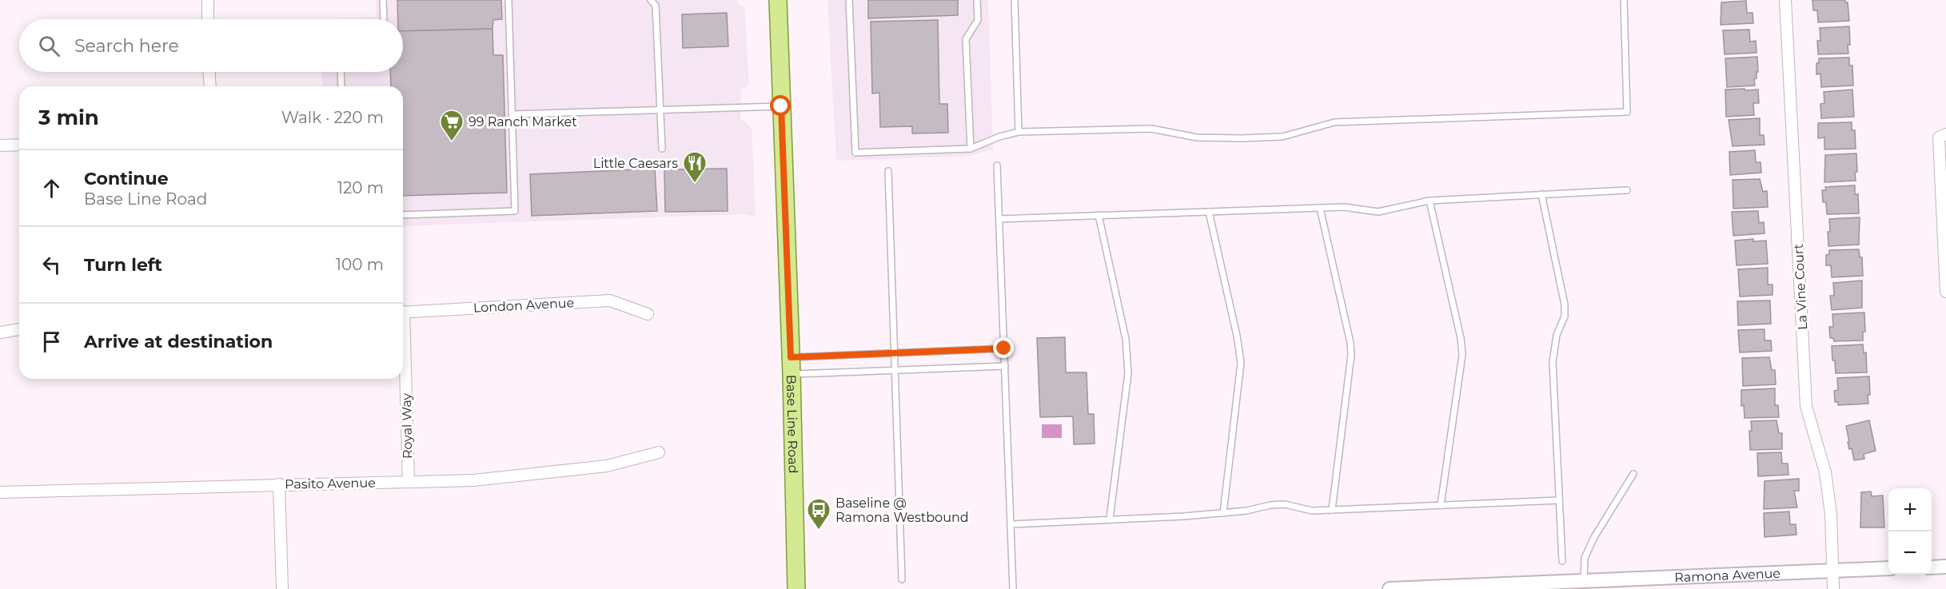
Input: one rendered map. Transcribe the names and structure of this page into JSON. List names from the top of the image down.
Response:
{
  "streets": {
    "main road": ["Base Line Road"],
    "street": [
      "La Vine Court",
      "London Avenue",
      "Royal Way",
      "Pasito Avenue",
      "Ramona Avenue"
    ]
  },
  "crossings": [
    ["La Vine Court", "Ramona Avenue"],
    ["Royal Way", "Pasito Avenue"]
  ],
  "places": {
    "supermarket": ["99 Ranch Market"],
    "restaurant": ["Little Caesars"],
    "bus stop": ["Baseline @ Ramona Westbound"]
  },
  "page": {
    "search": "Search here",
    "heading": ["3 min", "Walk · 220 m"],
    "list": [
      ["Continue", "Base Line Road", "120 m"],
      ["Turn left", "100 m"],
      "Arrive at destination"
    ],
    "map_buttons": ["+", "−"]
  }
}
